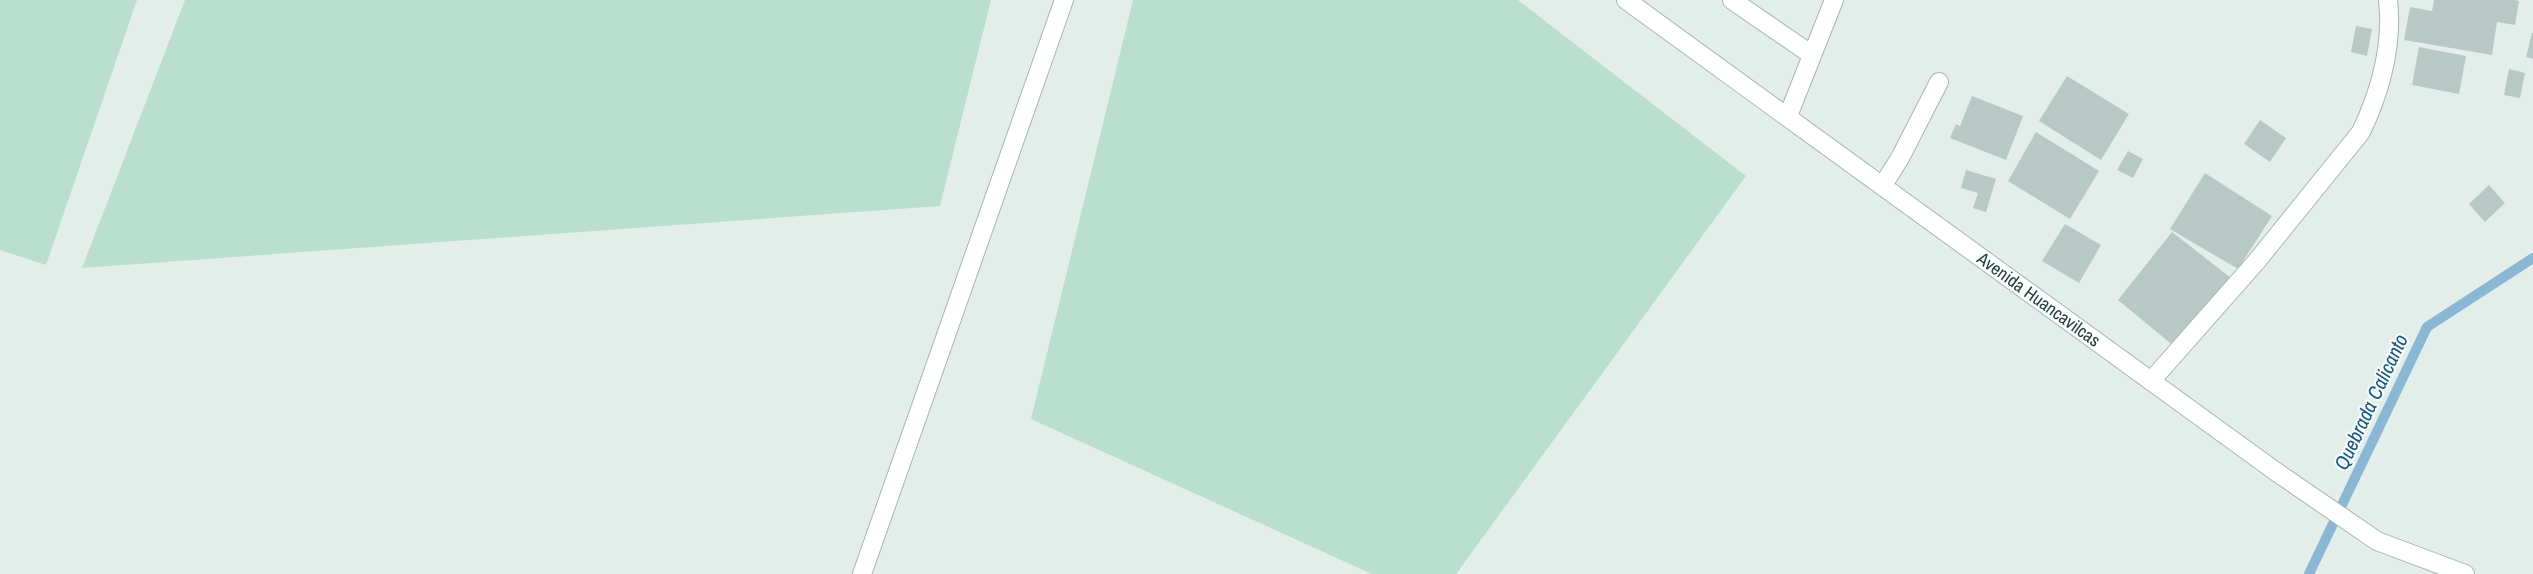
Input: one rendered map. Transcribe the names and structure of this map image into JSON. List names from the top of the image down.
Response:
{
  "streets": {
    "street": ["Avenida Huancavilcas"]
  },
  "water": ["Quebrada Calicanto"]
}
